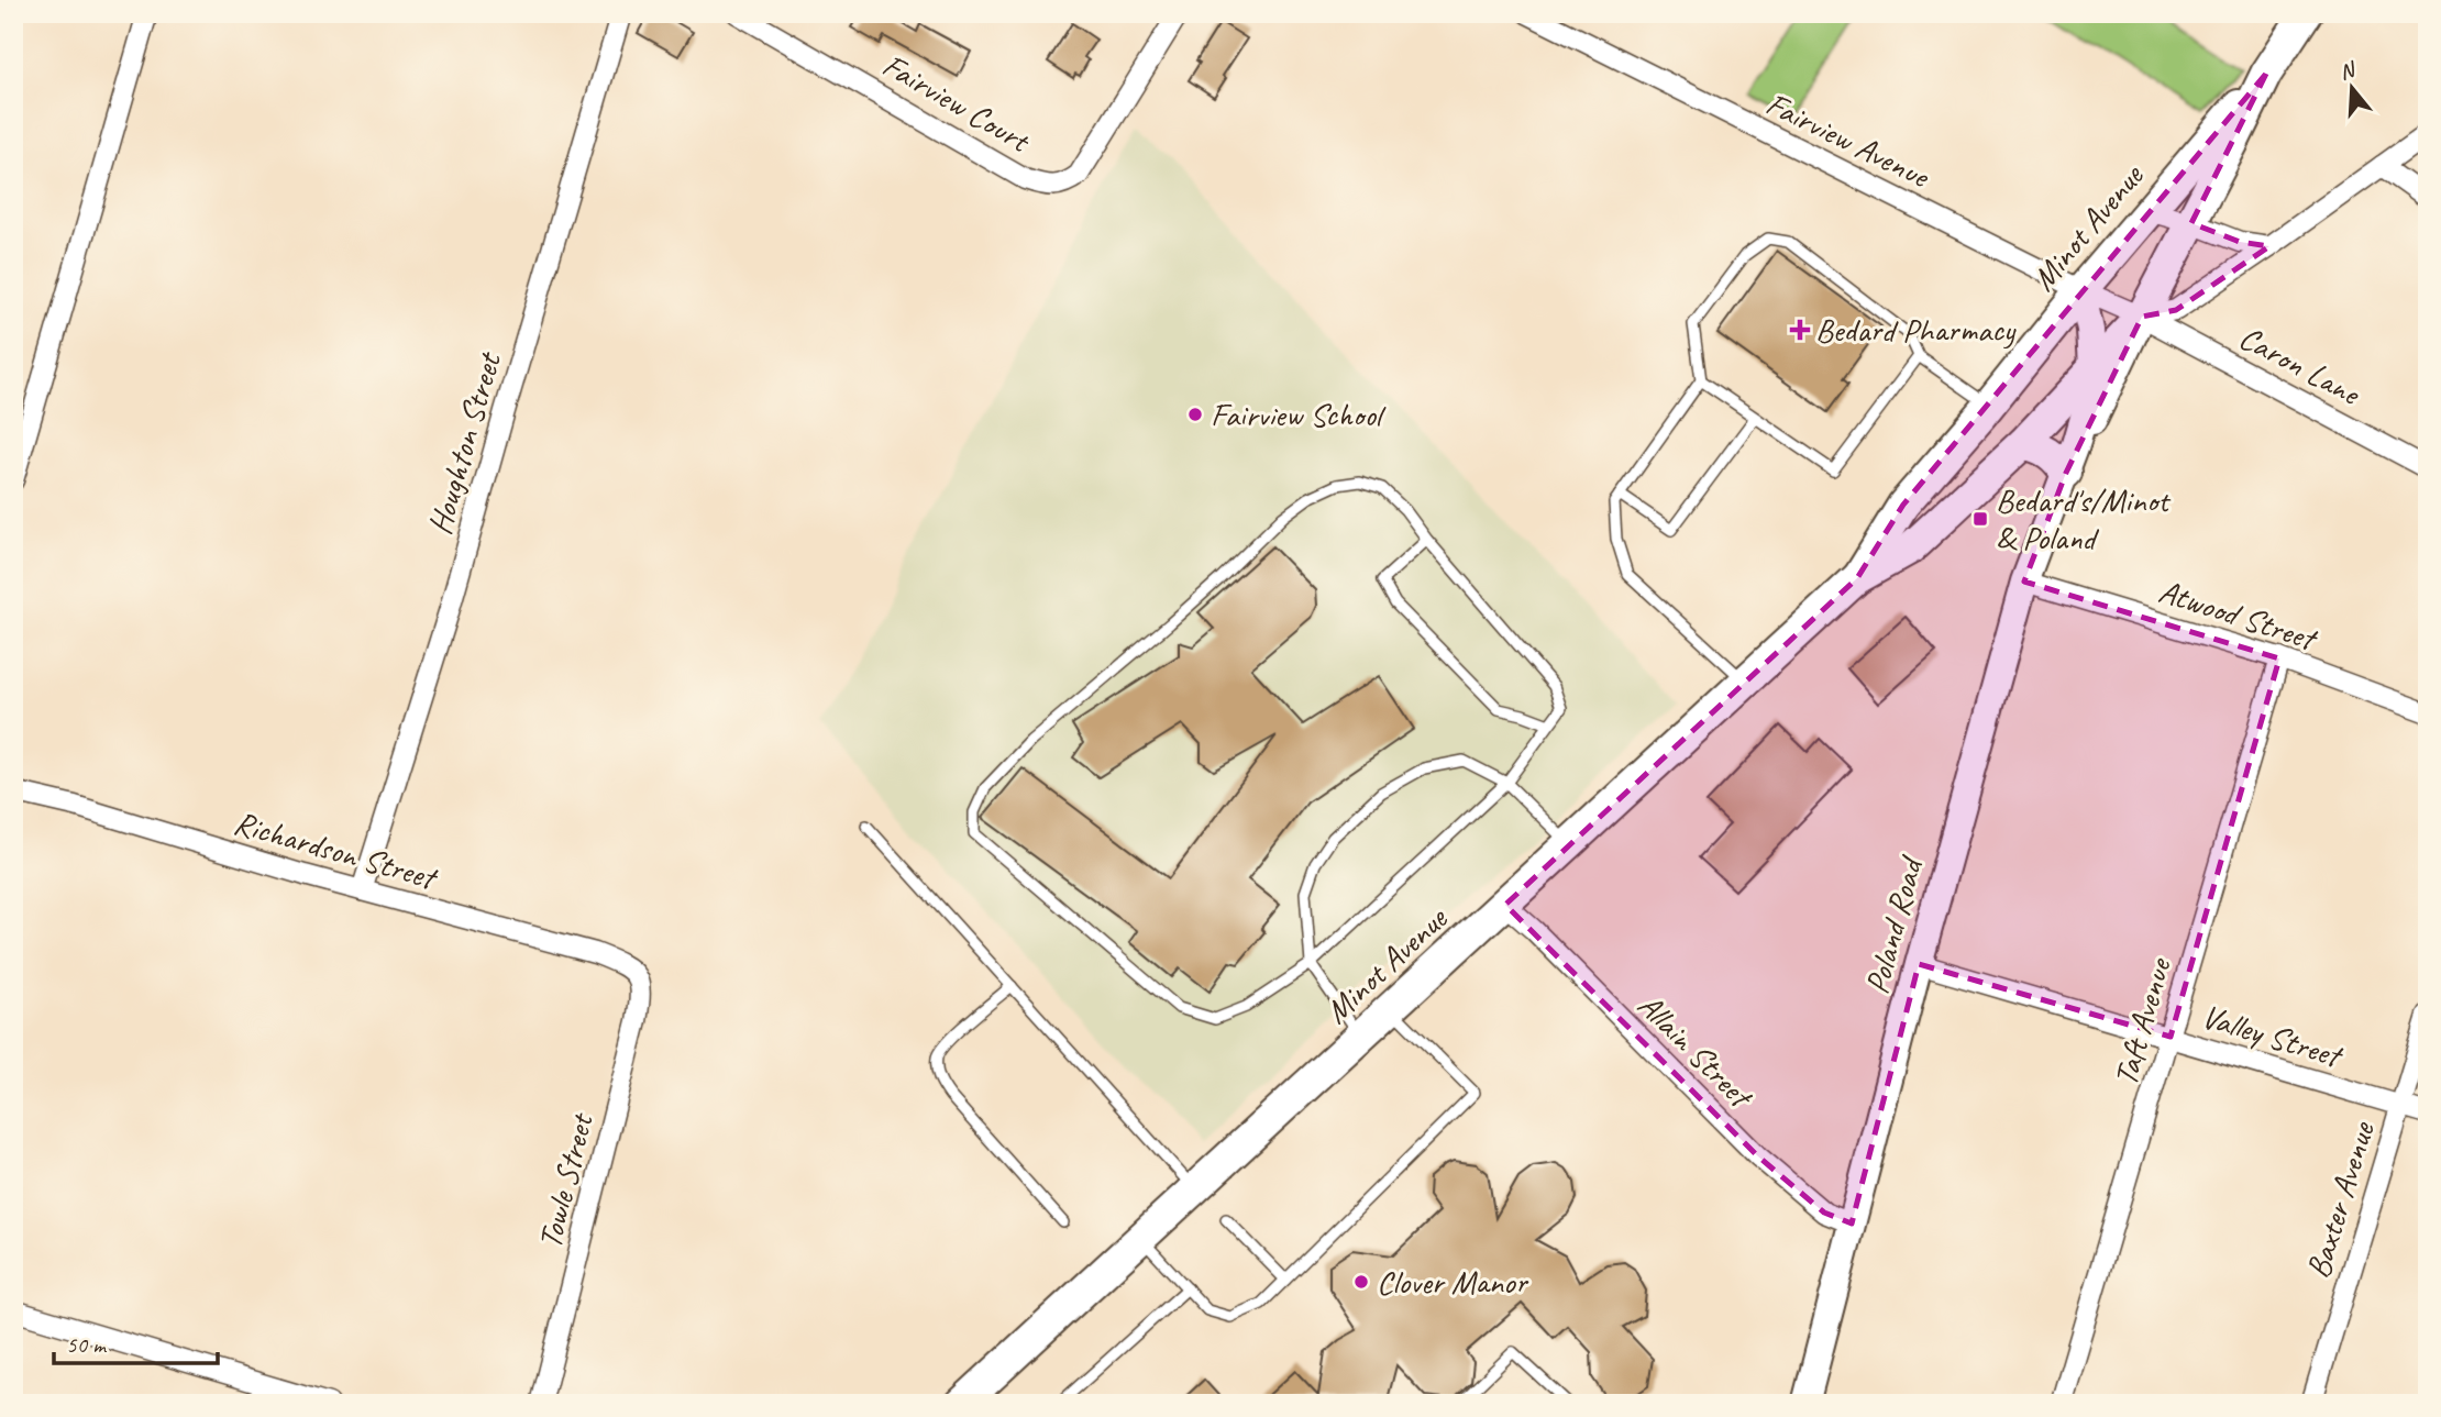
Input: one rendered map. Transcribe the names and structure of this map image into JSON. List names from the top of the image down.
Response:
{
  "streets": {
    "main road": ["Minot Avenue"],
    "street": [
      "Fairview Court",
      "Fairview Avenue",
      "Caron Lane",
      "Houghton Street",
      "Atwood Street",
      "Richardson Street",
      "Poland Road",
      "Taft Avenue",
      "Valley Street",
      "Allain Street",
      "Towle Street",
      "Baxter Avenue"
    ]
  },
  "crossings": [
    ["Fairview Avenue", "Minot Avenue"],
    ["Fairview Avenue", "Caron Lane"],
    ["Fairview Avenue", "Poland Road"],
    ["Minot Avenue", "Caron Lane"],
    ["Minot Avenue", "Poland Road"],
    ["Minot Avenue", "Allain Street"],
    ["Caron Lane", "Poland Road"],
    ["Houghton Street", "Richardson Street"],
    ["Atwood Street", "Poland Road"],
    ["Atwood Street", "Taft Avenue"],
    ["Richardson Street", "Towle Street"],
    ["Poland Road", "Valley Street"],
    ["Poland Road", "Allain Street"],
    ["Taft Avenue", "Valley Street"],
    ["Valley Street", "Baxter Avenue"]
  ],
  "places": {
    "health": ["Bedard Pharmacy"],
    "other": ["Fairview School", "Clover Manor"],
    "transit": ["Bedard's/Minot & Poland"]
  },
  "scale_bar": "50 m",
  "north": "top"
}
